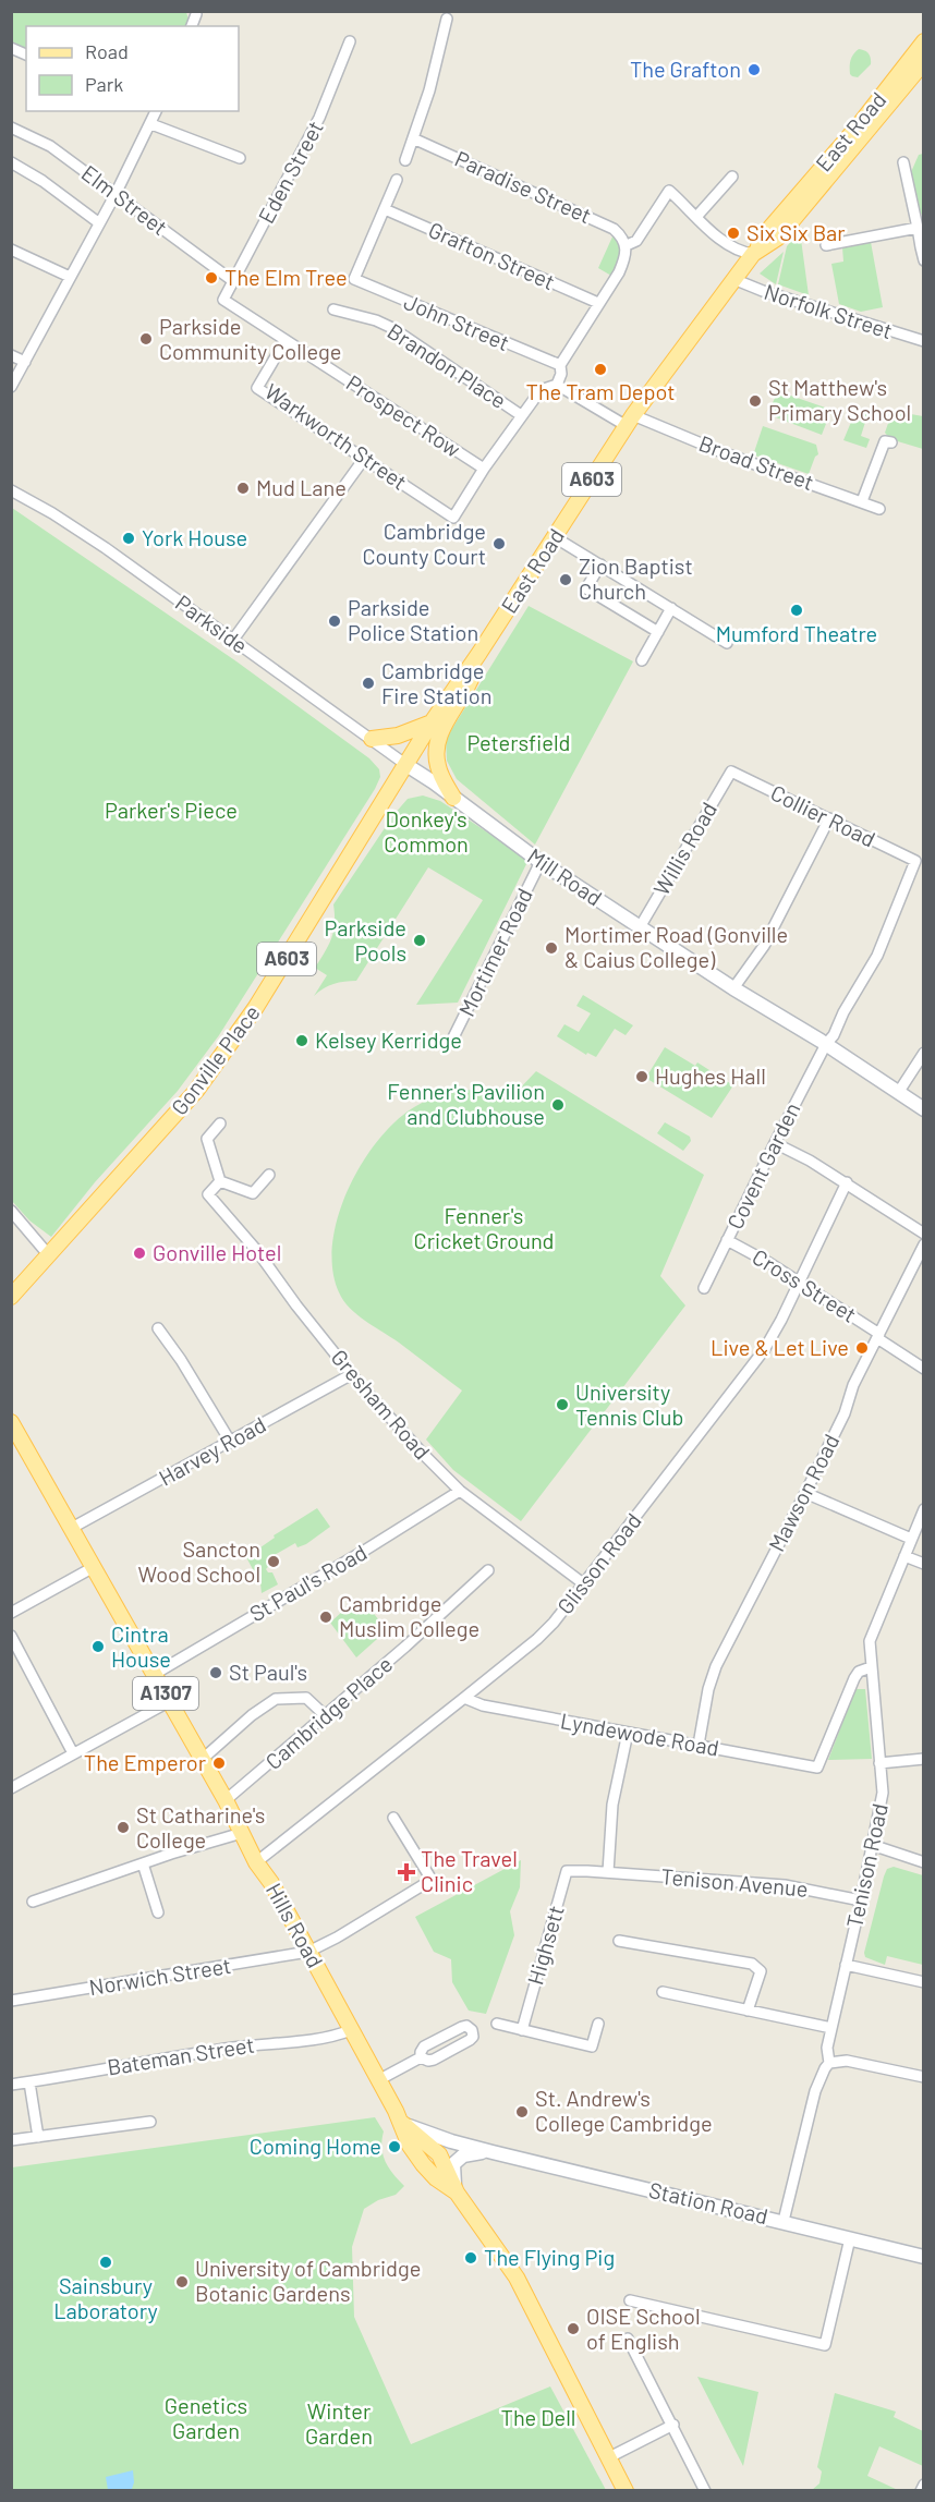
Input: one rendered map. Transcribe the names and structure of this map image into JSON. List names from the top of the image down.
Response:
{
  "streets": {
    "main road": [
      "East Road",
      "A603",
      "Gonville Place",
      "A1307",
      "Hills Road"
    ],
    "street": [
      "Eden Street",
      "Paradise Street",
      "Elm Street",
      "Grafton Street",
      "Norfolk Street",
      "John Street",
      "Brandon Place",
      "Prospect Row",
      "Warkworth Street",
      "Broad Street",
      "Parkside",
      "Collier Road",
      "Willis Road",
      "Mill Road",
      "Mortimer Road",
      "Covent Garden",
      "Cross Street",
      "Gresham Road",
      "Harvey Road",
      "Mawson Road",
      "Glisson Road",
      "St Paul's Road",
      "Cambridge Place",
      "Lyndewode Road",
      "Tenison Road",
      "Tenison Avenue",
      "Highsett",
      "Norwich Street",
      "Bateman Street",
      "Station Road"
    ]
  },
  "crossings": [
    ["East Road", "Norfolk Street"],
    ["East Road", "Broad Street"],
    ["East Road", "Parkside"],
    ["East Road", "Mill Road"],
    ["East Road", "Gonville Place"],
    ["Eden Street", "Elm Street"],
    ["Eden Street", "Prospect Row"],
    ["Grafton Street", "John Street"],
    ["Prospect Row", "Warkworth Street"],
    ["Parkside", "Mill Road"],
    ["Parkside", "Gonville Place"],
    ["Collier Road", "Willis Road"],
    ["Collier Road", "Covent Garden"],
    ["Willis Road", "Mill Road"],
    ["Mill Road", "Mortimer Road"],
    ["Mill Road", "Gonville Place"],
    ["Mill Road", "Covent Garden"],
    ["Covent Garden", "Cross Street"],
    ["Cross Street", "Mawson Road"],
    ["Cross Street", "Glisson Road"],
    ["Gresham Road", "Harvey Road"],
    ["Gresham Road", "Glisson Road"],
    ["Gresham Road", "St Paul's Road"],
    ["Harvey Road", "Hills Road"],
    ["Mawson Road", "Lyndewode Road"],
    ["Glisson Road", "Lyndewode Road"],
    ["Glisson Road", "Hills Road"],
    ["St Paul's Road", "Hills Road"],
    ["Cambridge Place", "Hills Road"],
    ["Lyndewode Road", "Tenison Road"],
    ["Tenison Road", "Tenison Avenue"],
    ["Tenison Road", "Station Road"],
    ["Tenison Avenue", "Highsett"],
    ["Hills Road", "Norwich Street"],
    ["Hills Road", "Bateman Street"],
    ["Hills Road", "Station Road"]
  ],
  "parks": [
    "Petersfield",
    "Parker's Piece",
    "Donkey's Common",
    "Fenner's Cricket Ground",
    "Genetics Garden",
    "Winter Garden",
    "The Dell"
  ],
  "places": {
    "other": [
      "The Grafton",
      "Six Six Bar",
      "The Elm Tree",
      "Parkside Community College",
      "The Tram Depot",
      "St Matthew's Primary School",
      "Mud Lane",
      "York House",
      "Cambridge County Court",
      "Zion Baptist Church",
      "Mumford Theatre",
      "Parkside Police Station",
      "Cambridge Fire Station",
      "Parkside Pools",
      "Mortimer Road (Gonville & Caius College)",
      "Kelsey Kerridge",
      "Hughes Hall",
      "Fenner's Pavilion and Clubhouse",
      "Gonville Hotel",
      "Live & Let Live",
      "University Tennis Club",
      "Sancton Wood School",
      "Cambridge Muslim College",
      "Cintra House",
      "St Paul's",
      "The Emperor",
      "St Catharine's College",
      "St. Andrew's College Cambridge",
      "Coming Home",
      "The Flying Pig",
      "Sainsbury Laboratory",
      "University of Cambridge Botanic Gardens",
      "OISE School of English"
    ],
    "health": ["The Travel Clinic"]
  },
  "legend": ["Road", "Park"]
}
